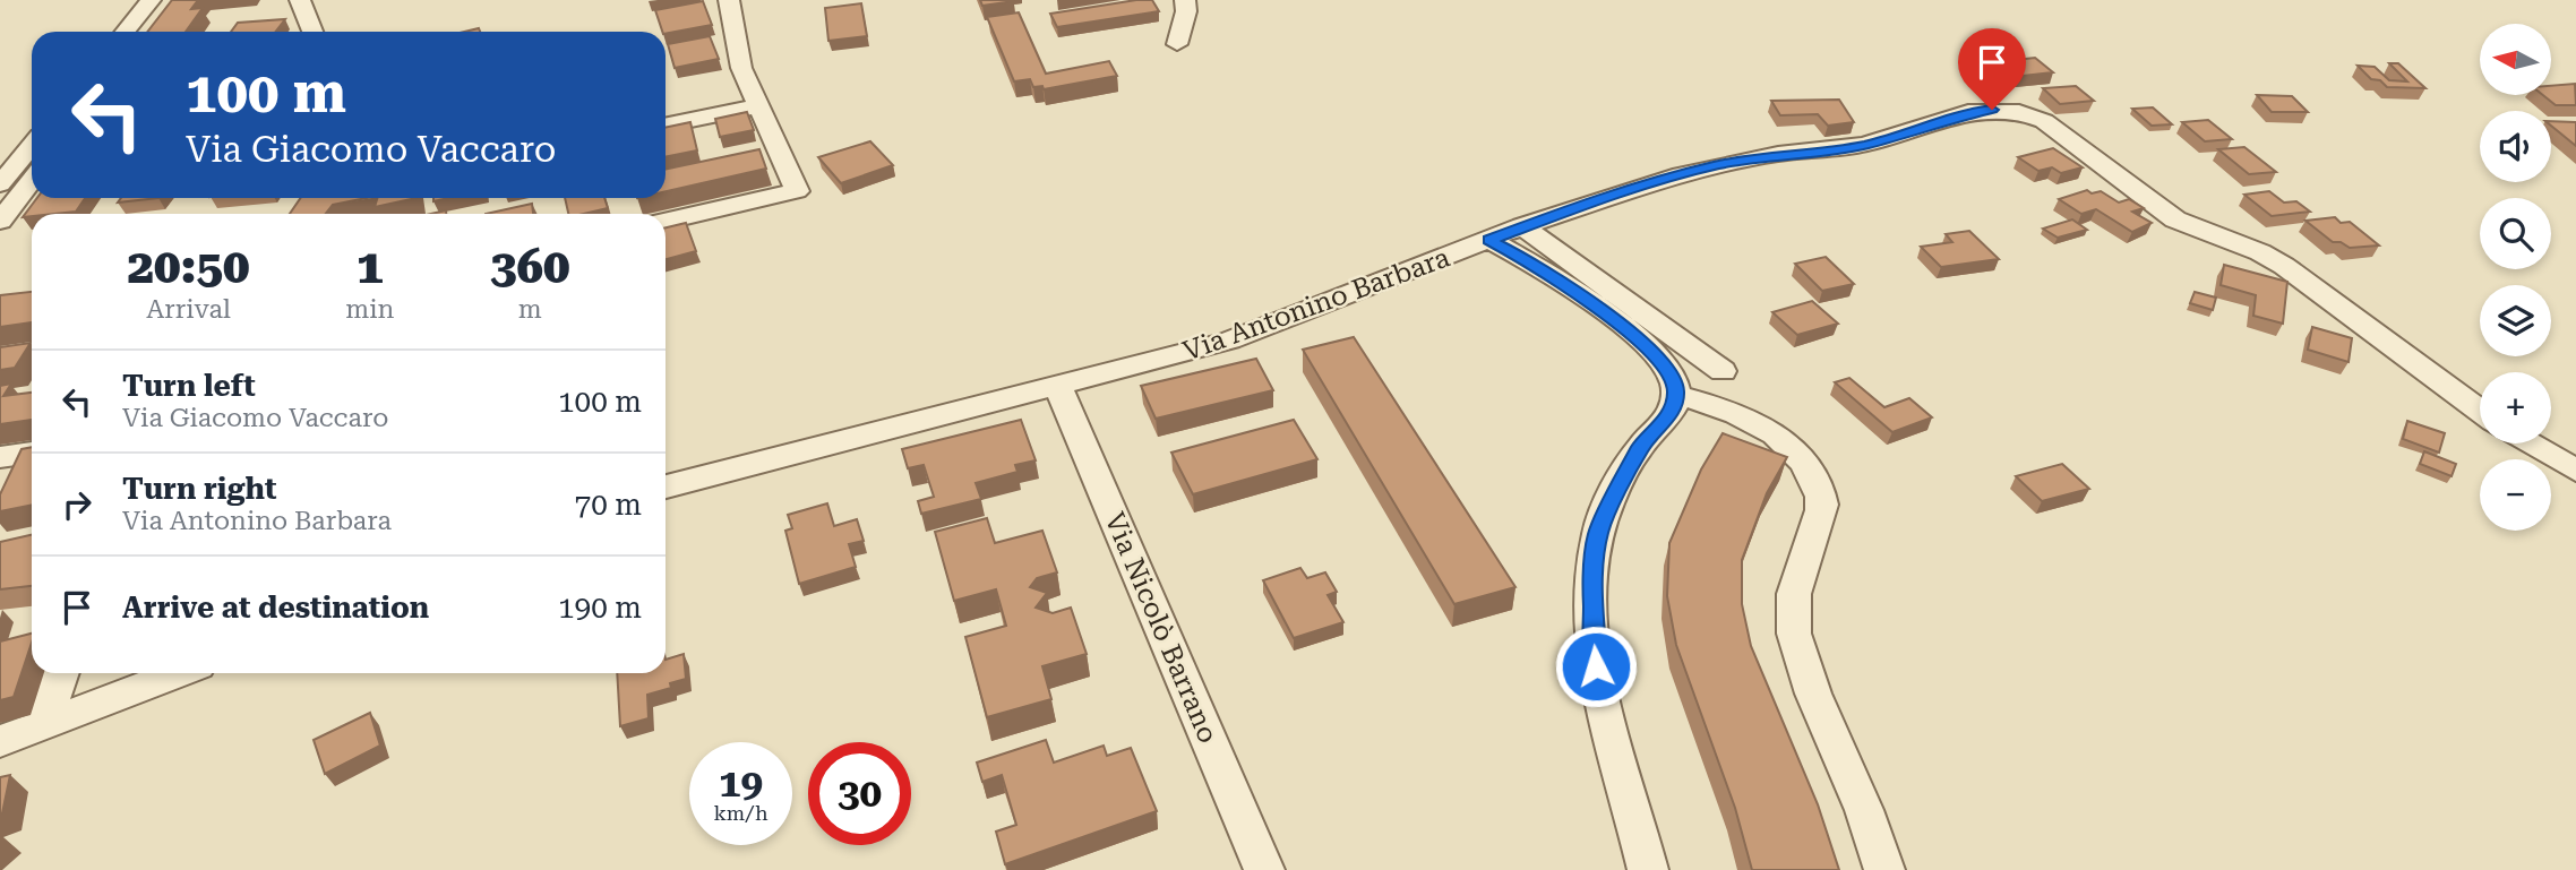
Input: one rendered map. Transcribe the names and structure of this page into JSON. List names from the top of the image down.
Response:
{
  "streets": {
    "street": ["Via Antonino Barbara", "Via Nicolò Barrano"]
  },
  "crossings": [
    ["Via Antonino Barbara", "Via Nicolò Barrano"]
  ],
  "north": "left",
  "page": {
    "map_buttons": ["+", "−"],
    "turn": ["100 m", "Via Giacomo Vaccaro"],
    "eta": [
      "20:50",
      "Arrival",
      "1",
      "min",
      "360",
      "m"
    ],
    "list": [
      {
        "name": "Turn left",
        "note": "Via Giacomo Vaccaro",
        "value": "100 m"
      },
      {
        "name": "Turn right",
        "note": "Via Antonino Barbara",
        "value": "70 m"
      },
      {
        "name": "Arrive at destination",
        "value": "190 m"
      }
    ],
    "speed": "19 km/h",
    "limit": "30"
  }
}
